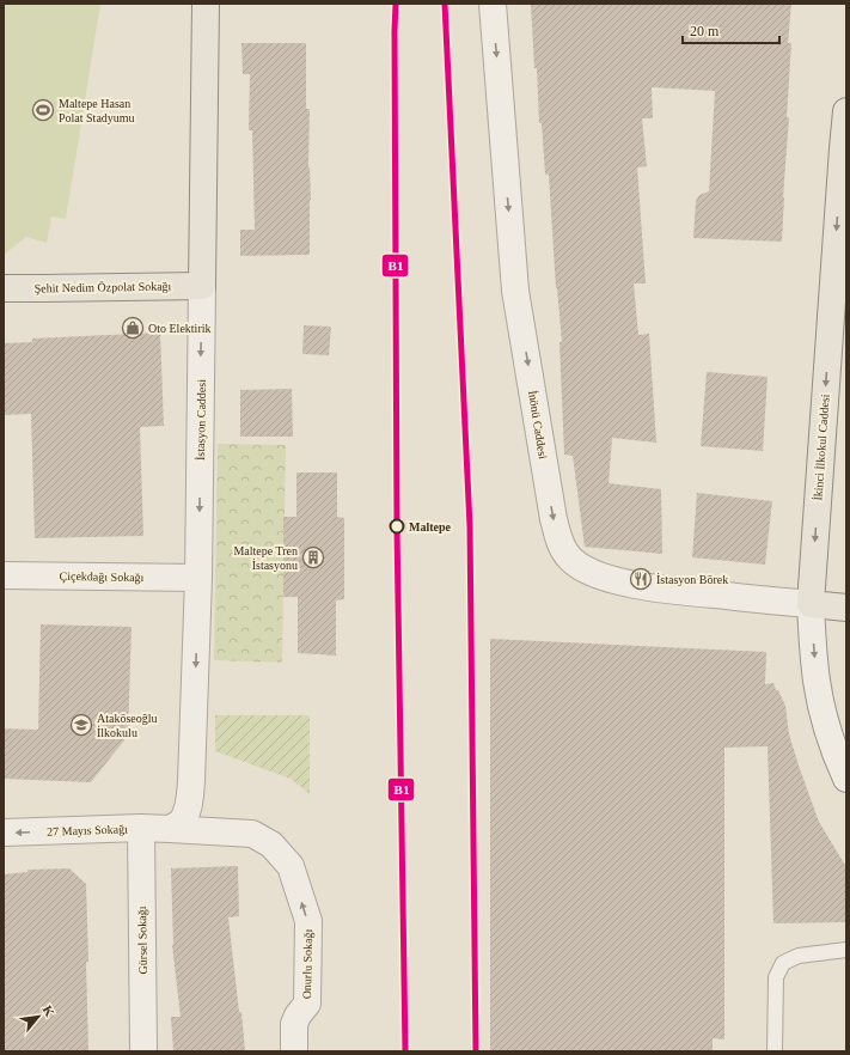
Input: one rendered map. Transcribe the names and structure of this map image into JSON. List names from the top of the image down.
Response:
{
  "streets": {
    "main road": [
      "Şehit Nedim Özpolat Sokağı",
      "İstasyon Caddesi",
      "İnönü Caddesi",
      "İkinci İlkokul Caddesi"
    ],
    "street": [
      "Çiçekdağı Sokağı",
      "27 Mayıs Sokağı",
      "Gürsel Sokağı",
      "Onurlu Sokağı"
    ]
  },
  "crossings": [
    ["Şehit Nedim Özpolat Sokağı", "İstasyon Caddesi"],
    ["İstasyon Caddesi", "Çiçekdağı Sokağı"],
    ["İstasyon Caddesi", "27 Mayıs Sokağı"],
    ["İstasyon Caddesi", "Onurlu Sokağı"],
    ["İnönü Caddesi", "İkinci İlkokul Caddesi"],
    ["27 Mayıs Sokağı", "Gürsel Sokağı"],
    ["27 Mayıs Sokağı", "Onurlu Sokağı"]
  ],
  "one_way": [
    "İstasyon Caddesi",
    "İnönü Caddesi",
    "İkinci İlkokul Caddesi",
    "27 Mayıs Sokağı"
  ],
  "places": {
    "sports": ["Maltepe Hasan Polat Stadyumu"],
    "shop": ["Oto Elektirik"],
    "other": ["Maltepe"],
    "building": ["Maltepe Tren İstasyonu"],
    "restaurant": ["İstasyon Börek"],
    "school or university": ["Ataköseoğlu İlkokulu"]
  },
  "lines": ["transit line B1"],
  "scale_bar": "20 m",
  "north": "top right"
}
